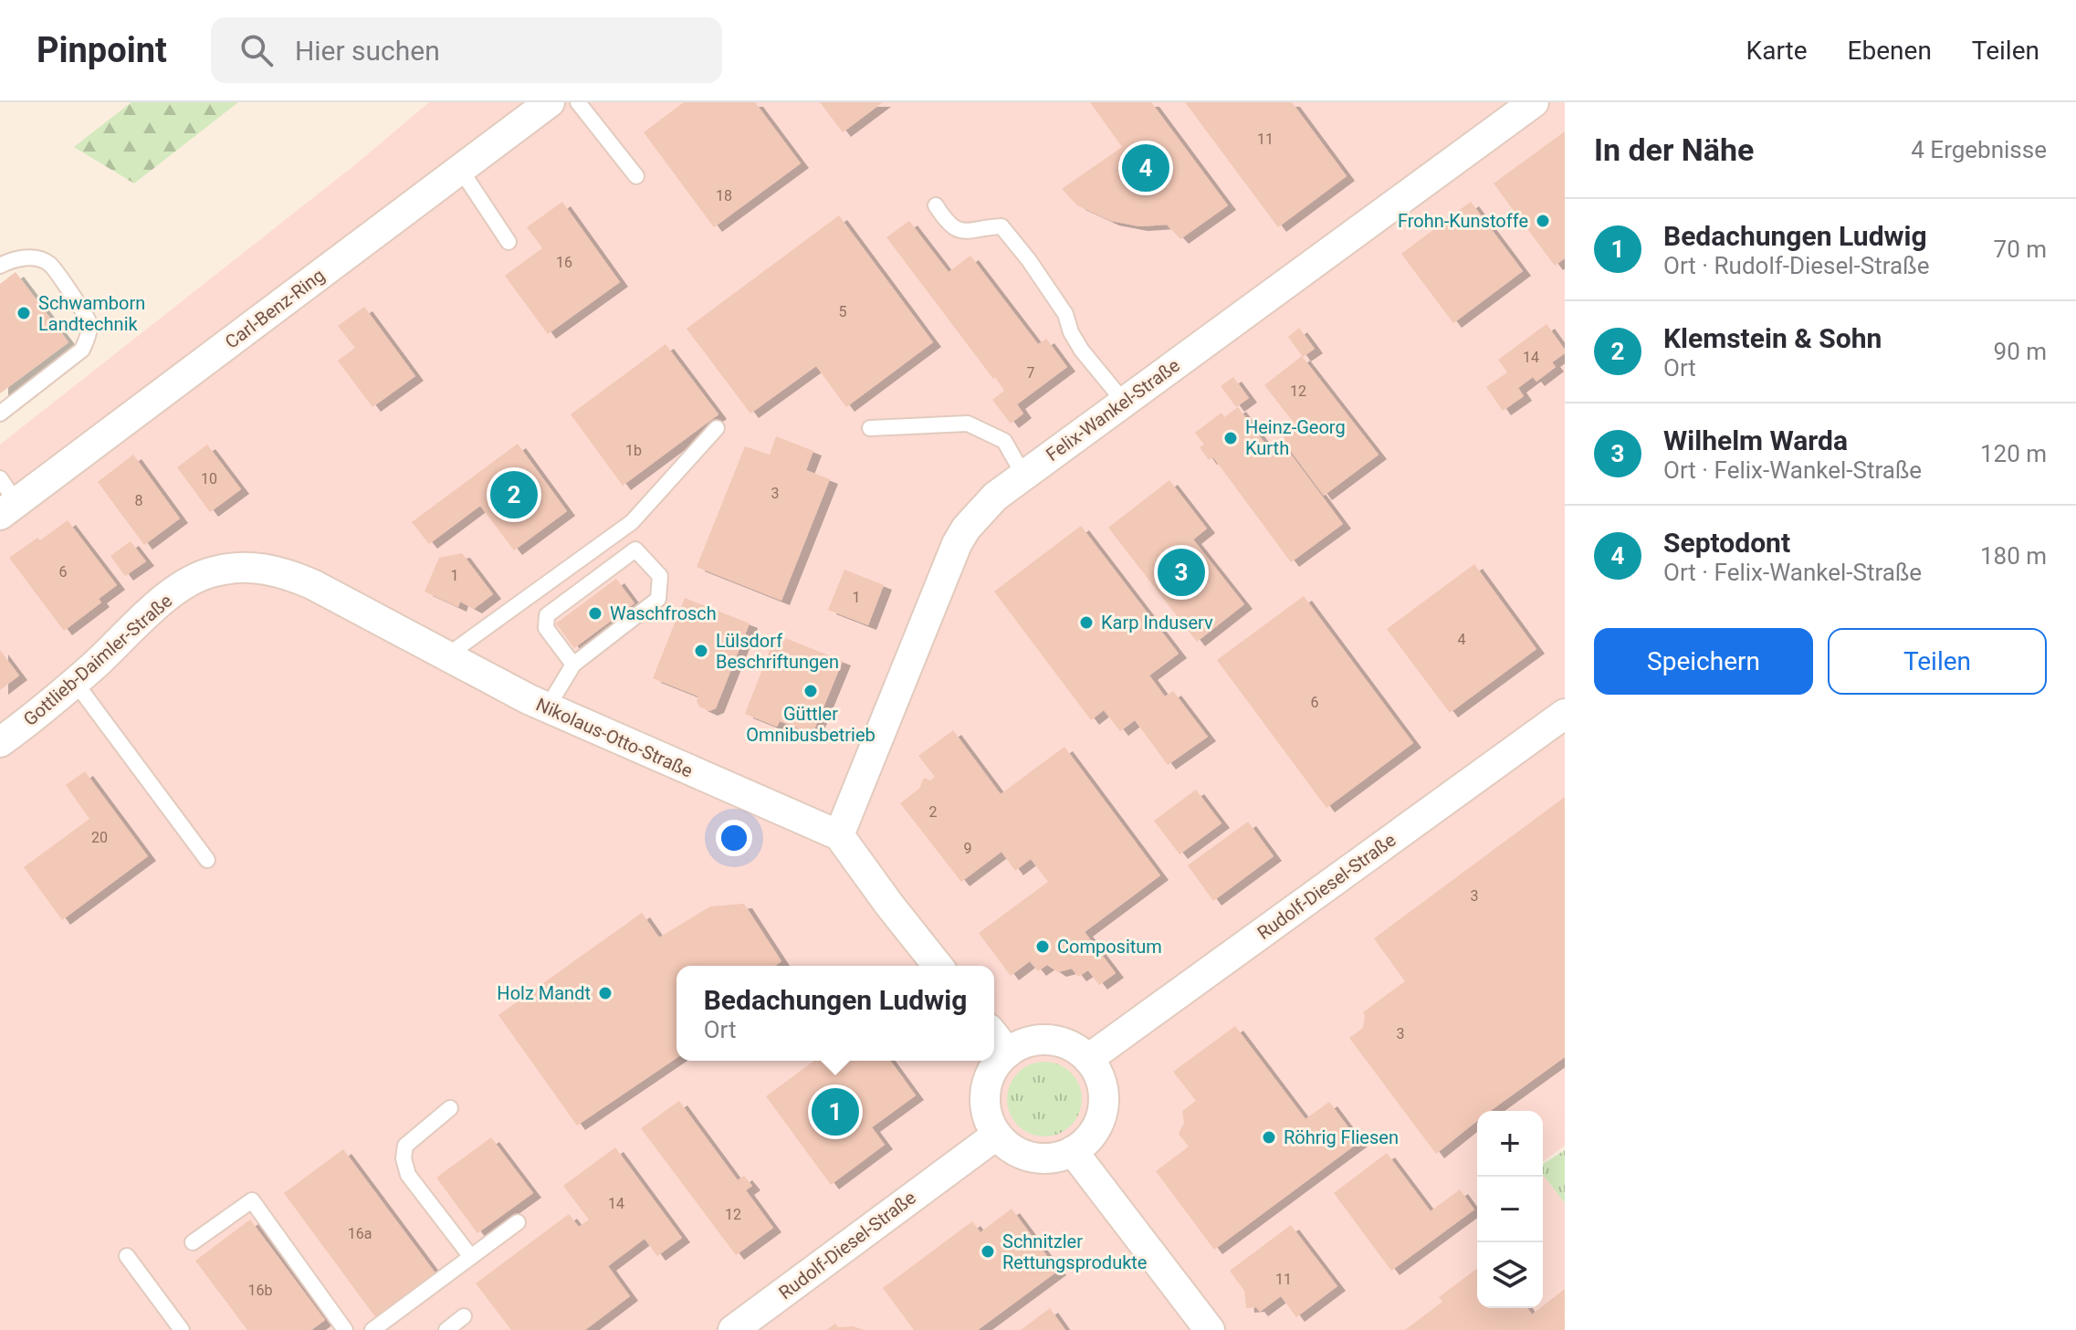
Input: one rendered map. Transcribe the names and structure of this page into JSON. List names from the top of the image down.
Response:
{
  "streets": {
    "street": [
      "Carl-Benz-Ring",
      "Felix-Wankel-Straße",
      "Gottlieb-Daimler-Straße",
      "Nikolaus-Otto-Straße",
      "Rudolf-Diesel-Straße"
    ]
  },
  "crossings": [
    ["Felix-Wankel-Straße", "Nikolaus-Otto-Straße"],
    ["Gottlieb-Daimler-Straße", "Nikolaus-Otto-Straße"]
  ],
  "places": [
    "Frohn-Kunstoffe",
    "Schwamborn Landtechnik",
    "Heinz-Georg Kurth",
    "Waschfrosch",
    "Karp Induserv",
    "Lülsdorf Beschriftungen",
    "Güttler Omnibusbetrieb",
    "Compositum",
    "Holz Mandt",
    "Röhrig Fliesen",
    "Schnitzler Rettungsprodukte"
  ],
  "house_numbers": [
    "11",
    "18",
    "16",
    "5",
    "14",
    "7",
    "12",
    "1b",
    "10",
    "3",
    "8",
    "6",
    "1",
    "1",
    "4",
    "6",
    "2",
    "20",
    "9",
    "3",
    "3",
    "14",
    "12",
    "16a",
    "11",
    "16b"
  ],
  "page": {
    "header": "Pinpoint",
    "search": "Hier suchen",
    "nav": ["Karte", "Ebenen", "Teilen"],
    "heading": ["In der Nähe", "4 Ergebnisse"],
    "pins": [
      "4",
      "2",
      "3",
      "1"
    ],
    "list": [
      {
        "mark": "1",
        "name": "Bedachungen Ludwig",
        "note": "Ort · Rudolf-Diesel-Straße",
        "value": "70 m"
      },
      {
        "mark": "2",
        "name": "Klemstein & Sohn",
        "note": "Ort",
        "value": "90 m"
      },
      {
        "mark": "3",
        "name": "Wilhelm Warda",
        "note": "Ort · Felix-Wankel-Straße",
        "value": "120 m"
      },
      {
        "mark": "4",
        "name": "Septodont",
        "note": "Ort · Felix-Wankel-Straße",
        "value": "180 m"
      }
    ],
    "buttons": ["Speichern", "Teilen"],
    "popup": ["Bedachungen Ludwig", "Ort"],
    "map_buttons": ["+", "−"]
  }
}
